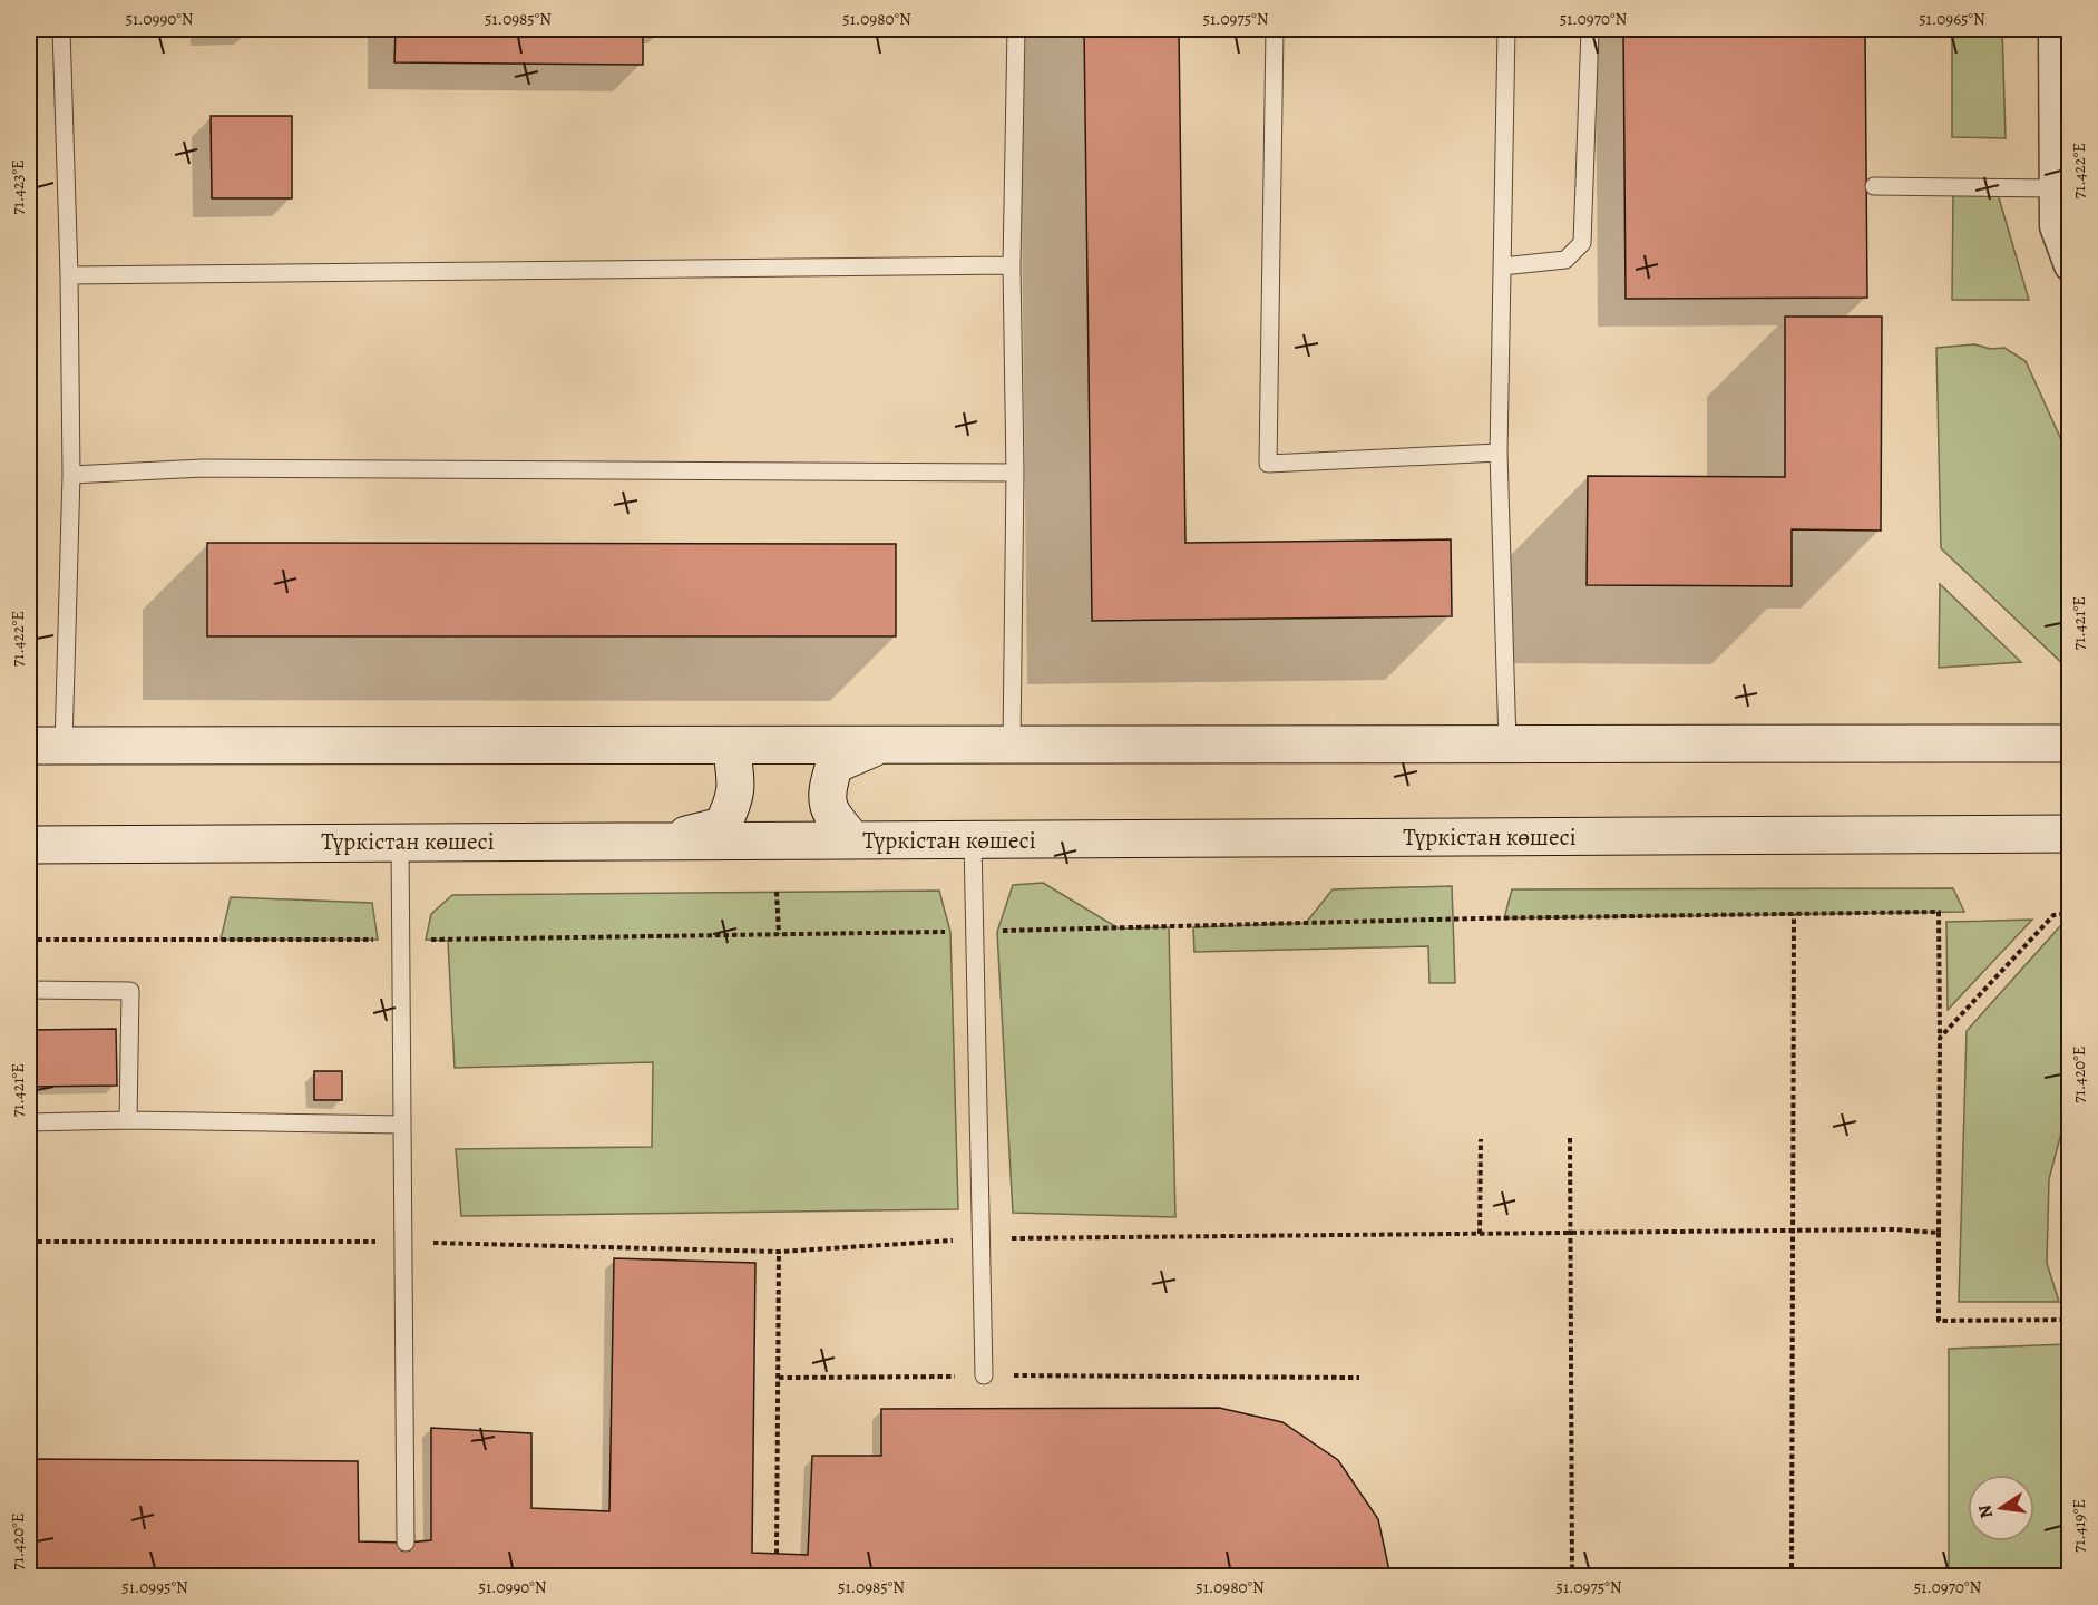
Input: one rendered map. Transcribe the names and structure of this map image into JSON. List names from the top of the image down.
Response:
{
  "streets": {
    "main road": ["Түркістан көшесі"]
  },
  "north": "left",
  "coordinates": [
    "51.0990°N",
    "51.0985°N",
    "51.0980°N",
    "51.0975°N",
    "51.0970°N",
    "51.0965°N",
    "71.422°E",
    "71.423°E",
    "71.421°E",
    "71.420°E",
    "71.419°E",
    "51.0995°N"
  ]
}
